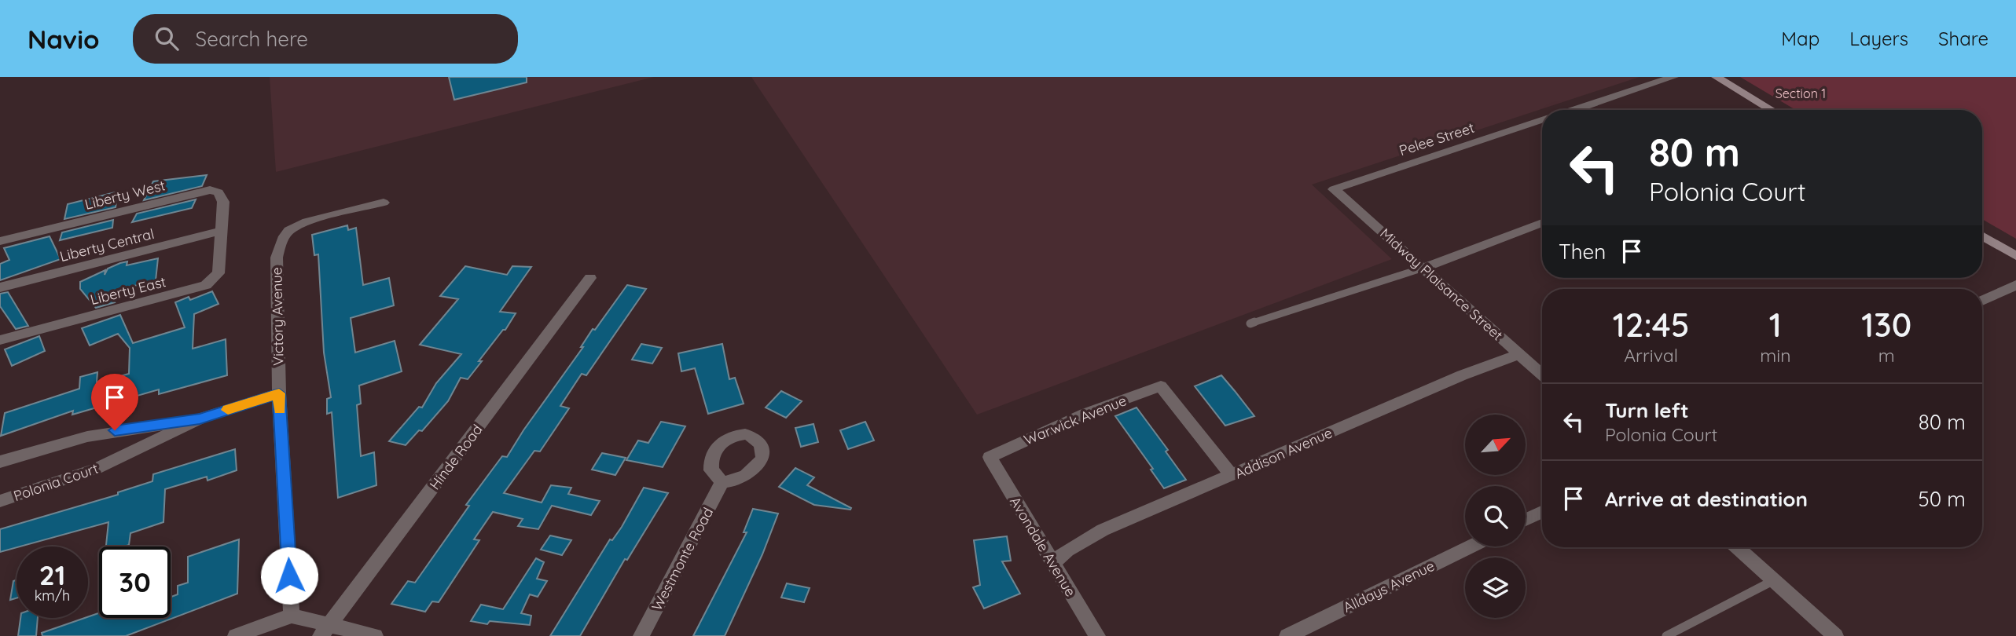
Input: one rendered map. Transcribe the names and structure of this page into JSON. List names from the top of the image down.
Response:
{
  "streets": {
    "street": [
      "Pelee Street",
      "Liberty West",
      "Liberty Central",
      "Midway Plaisance Street",
      "Liberty East",
      "Victory Avenue",
      "Warwick Avenue",
      "Addison Avenue",
      "Hinde Road",
      "Polonia Court",
      "Avondale Avenue",
      "Westmonte Road",
      "Alldays Avenue"
    ]
  },
  "crossings": [
    ["Pelee Street", "Midway Plaisance Street"],
    ["Liberty West", "Liberty Central"],
    ["Liberty West", "Liberty East"],
    ["Liberty Central", "Liberty East"],
    ["Midway Plaisance Street", "Addison Avenue"],
    ["Victory Avenue", "Polonia Court"],
    ["Warwick Avenue", "Addison Avenue"],
    ["Warwick Avenue", "Avondale Avenue"],
    ["Addison Avenue", "Avondale Avenue"]
  ],
  "parks": ["Section 1"],
  "north": "top right",
  "page": {
    "header": "Navio",
    "search": "Search here",
    "nav": ["Map", "Layers", "Share"],
    "turn": ["80 m", "Polonia Court"],
    "then": "Then",
    "eta": [
      "12:45",
      "Arrival",
      "1",
      "min",
      "130",
      "m"
    ],
    "list": [
      {
        "name": "Turn left",
        "note": "Polonia Court",
        "value": "80 m"
      },
      {
        "name": "Arrive at destination",
        "value": "50 m"
      }
    ],
    "speed": "21 km/h",
    "limit": "30"
  }
}
